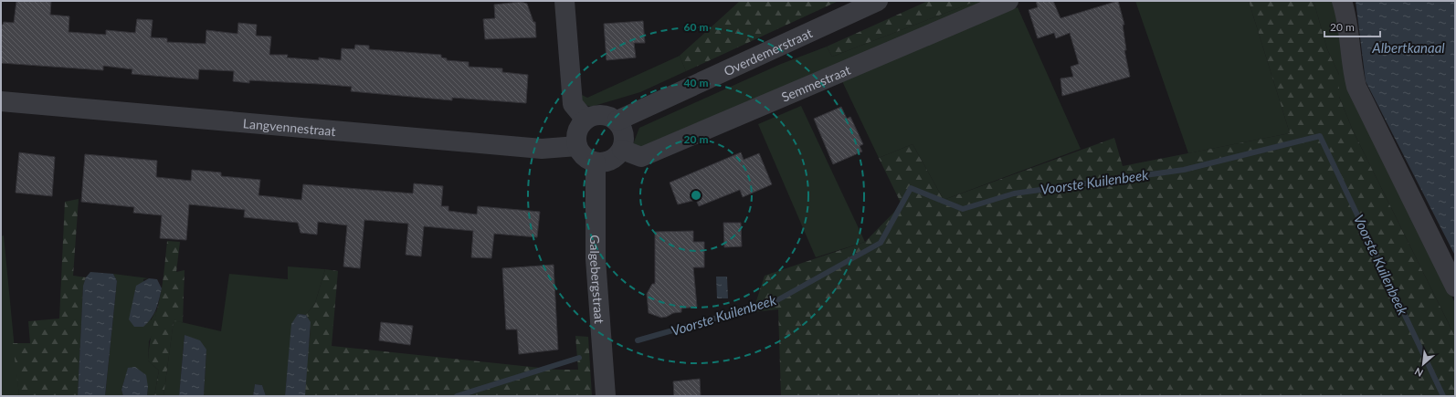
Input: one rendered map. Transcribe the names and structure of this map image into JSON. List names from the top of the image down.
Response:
{
  "streets": {
    "street": [
      "Overdemerstraat",
      "Semmestraat",
      "Langvennestraat",
      "Galgebergstraat"
    ]
  },
  "crossings": [
    ["Overdemerstraat", "Semmestraat"],
    ["Overdemerstraat", "Langvennestraat"],
    ["Overdemerstraat", "Galgebergstraat"],
    ["Semmestraat", "Langvennestraat"],
    ["Semmestraat", "Galgebergstraat"],
    ["Langvennestraat", "Galgebergstraat"]
  ],
  "water": ["Albertkanaal", "Voorste Kuilenbeek"],
  "scale_bar": "20 m",
  "north": "bottom left",
  "rings": ["60 m", "40 m", "20 m"]
}
